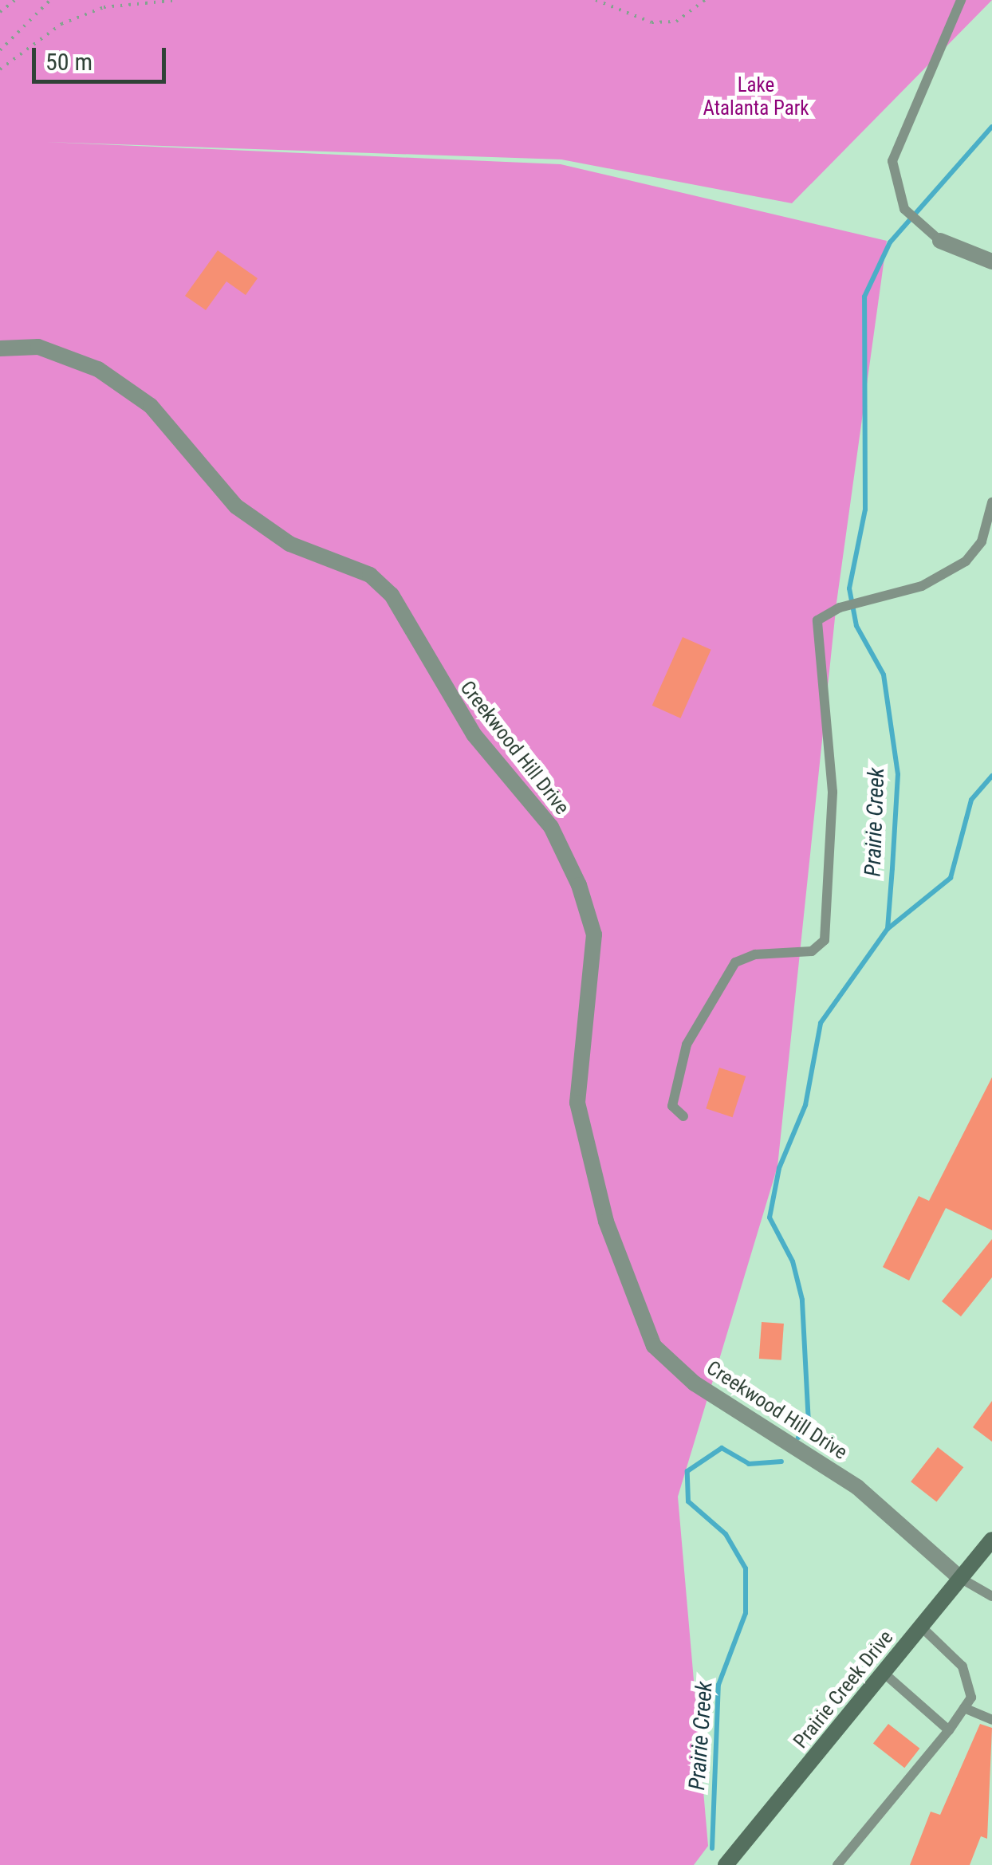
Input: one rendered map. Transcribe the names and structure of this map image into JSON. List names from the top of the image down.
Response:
{
  "streets": {
    "main road": ["Prairie Creek Drive"],
    "street": ["Creekwood Hill Drive"]
  },
  "crossings": [
    ["Creekwood Hill Drive", "Prairie Creek Drive"]
  ],
  "water": ["Prairie Creek"],
  "parks": ["Lake Atalanta Park"],
  "scale_bar": "50 m"
}
